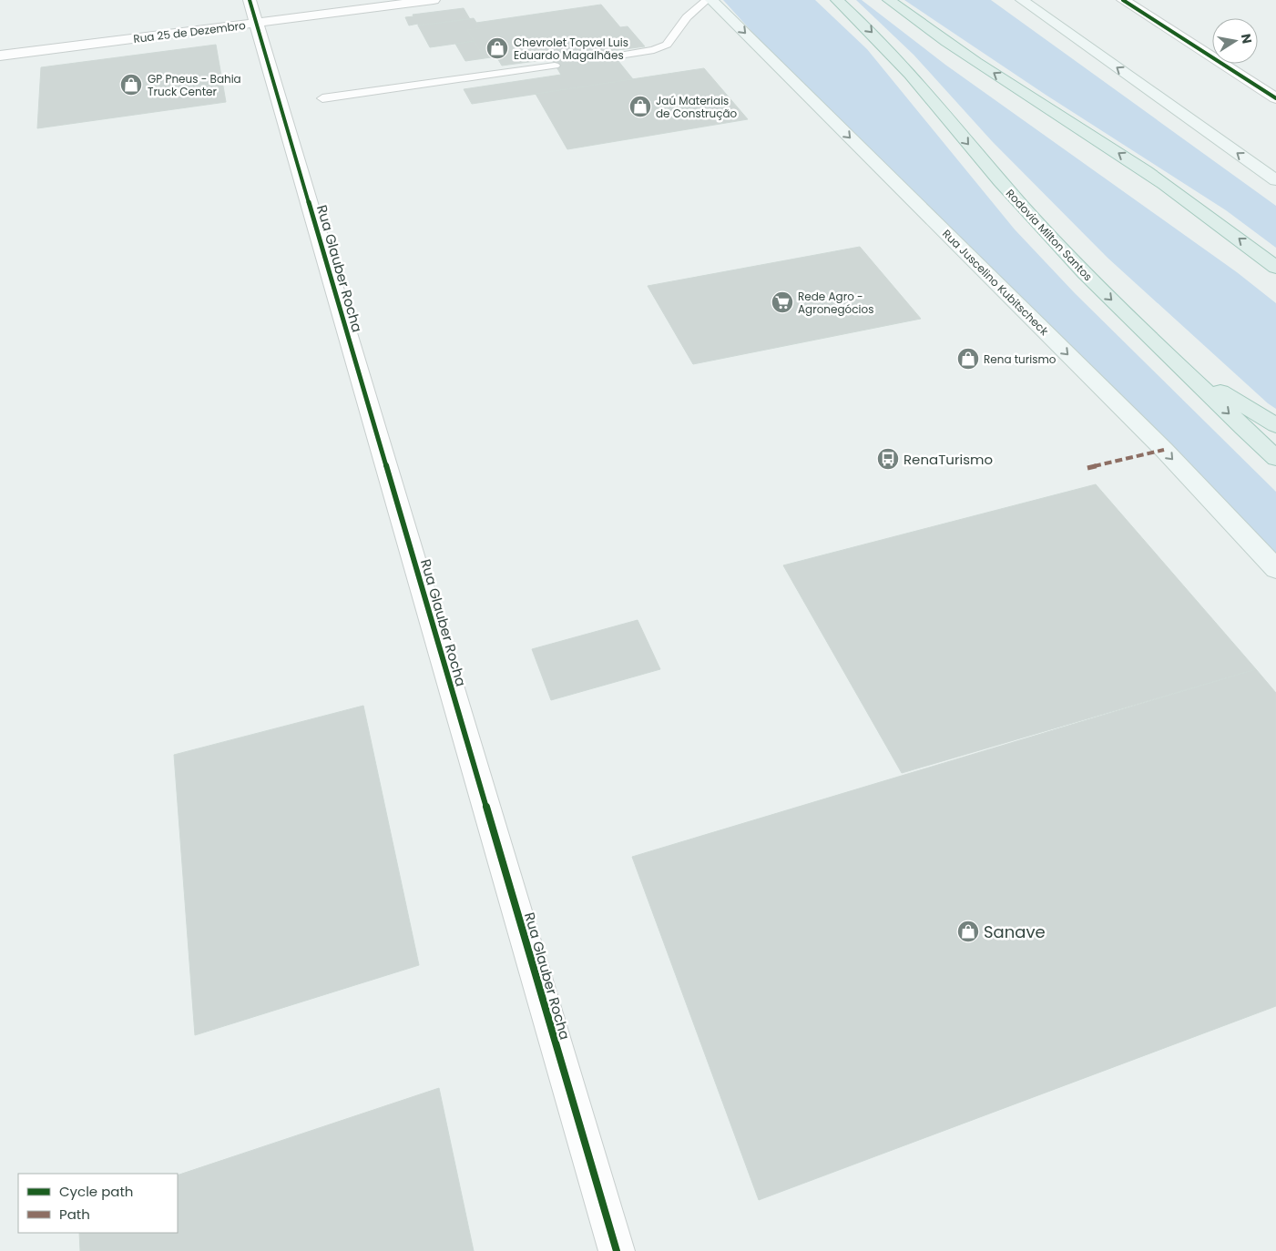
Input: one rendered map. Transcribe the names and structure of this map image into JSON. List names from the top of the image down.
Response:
{
  "streets": {
    "highway": ["Rodovia Milton Santos"],
    "main road": ["Rua Juscelino Kubitscheck"],
    "street": ["Rua 25 de Dezembro", "Rua Glauber Rocha"]
  },
  "crossings": [
    ["Rua 25 de Dezembro", "Rua Glauber Rocha"]
  ],
  "one_way": ["Rua Juscelino Kubitscheck"],
  "places": {
    "shop": [
      "Chevrolet Topvel Luis Eduardo Magalhães",
      "GP Pneus - Bahia Truck Center",
      "Jaú Materiais de Construção",
      "Rena turismo",
      "Sanave"
    ],
    "supermarket": ["Rede Agro - Agronegócios"],
    "bus stop": ["RenaTurismo"]
  },
  "legend": ["Cycle path", "Path"],
  "north": "right"
}
